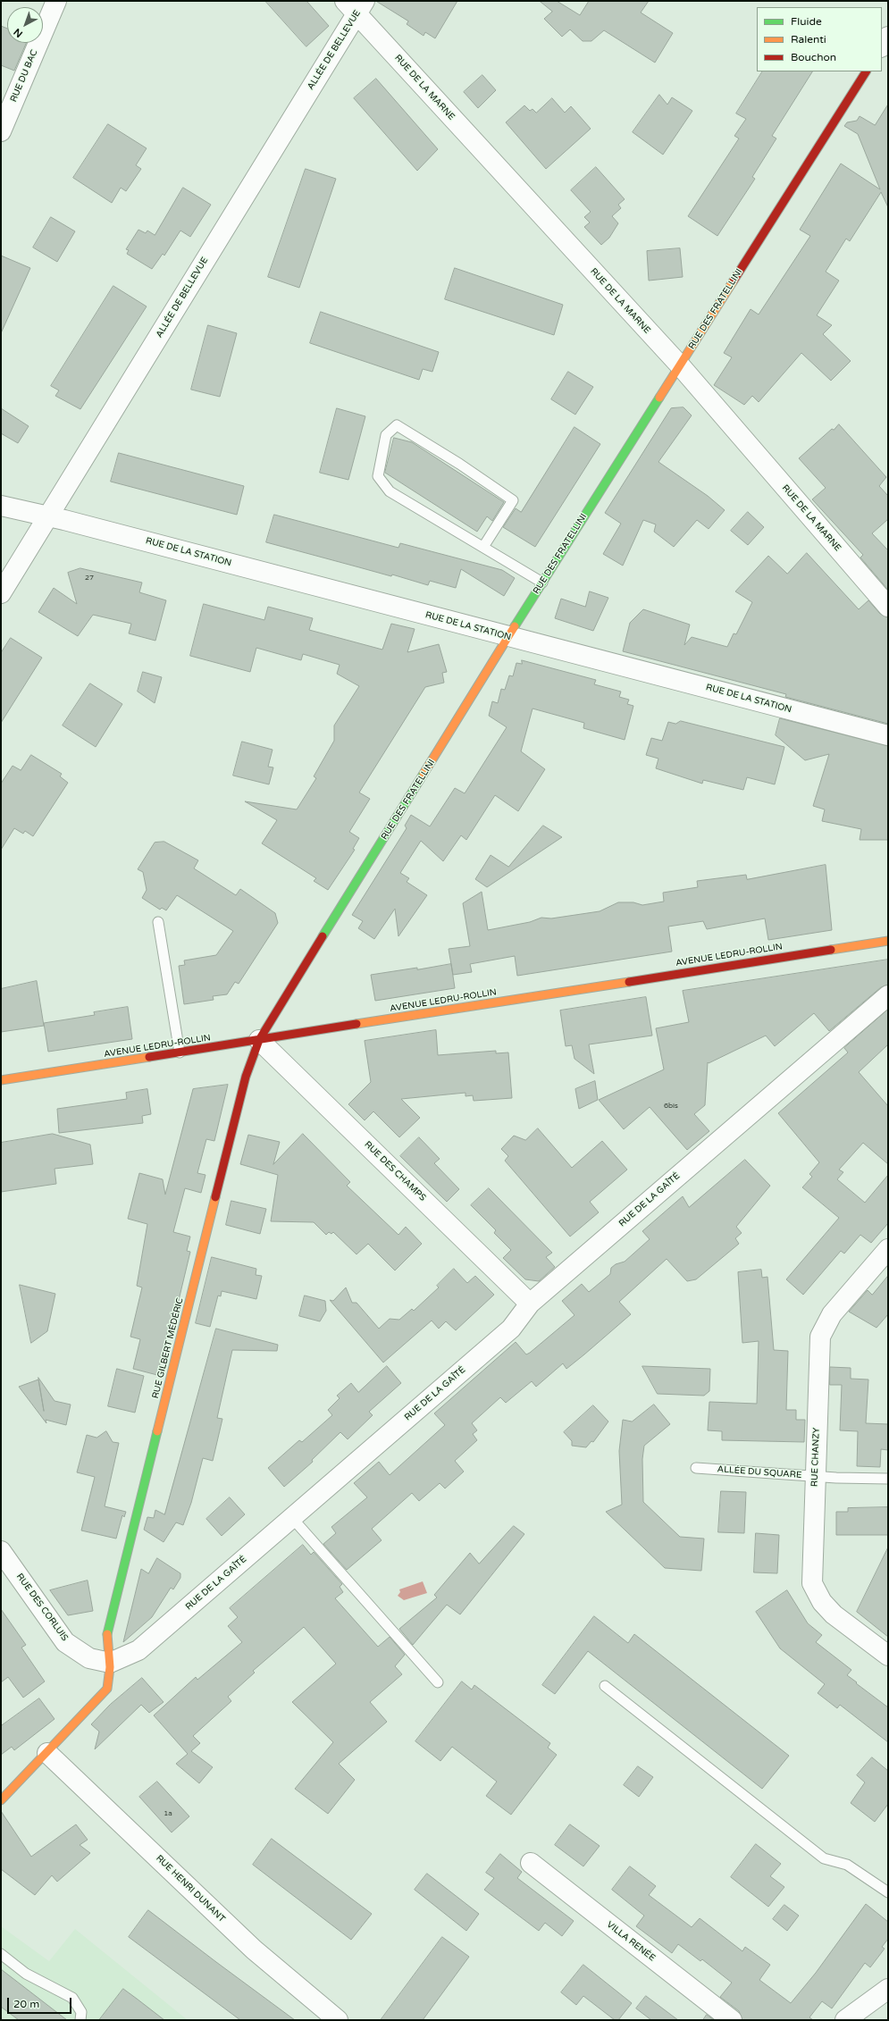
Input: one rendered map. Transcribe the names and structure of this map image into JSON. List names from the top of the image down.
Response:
{
  "streets": {
    "street": [
      "ALLÉE DE BELLEVUE",
      "RUE DU BAC",
      "RUE DE LA MARNE",
      "RUE DES FRATELLINI",
      "RUE DE LA STATION",
      "AVENUE LEDRU-ROLLIN",
      "RUE DES CHAMPS",
      "RUE DE LA GAÎTÉ",
      "RUE GILBERT MÉDÉRIC",
      "RUE CHANZY",
      "RUE DES CORLUIS",
      "RUE HENRI DUNANT",
      "VILLA RENÉE"
    ],
    "lane": ["ALLÉE DU SQUARE"]
  },
  "crossings": [
    ["ALLÉE DE BELLEVUE", "RUE DE LA MARNE"],
    ["ALLÉE DE BELLEVUE", "RUE DE LA STATION"],
    ["RUE DE LA MARNE", "RUE DES FRATELLINI"],
    ["RUE DES FRATELLINI", "RUE DE LA STATION"],
    ["RUE DES FRATELLINI", "AVENUE LEDRU-ROLLIN"],
    ["RUE DES FRATELLINI", "RUE DES CHAMPS"],
    ["RUE DES FRATELLINI", "RUE GILBERT MÉDÉRIC"],
    ["AVENUE LEDRU-ROLLIN", "RUE DES CHAMPS"],
    ["AVENUE LEDRU-ROLLIN", "RUE GILBERT MÉDÉRIC"],
    ["RUE DES CHAMPS", "RUE DE LA GAÎTÉ"],
    ["RUE DES CHAMPS", "RUE GILBERT MÉDÉRIC"],
    ["RUE DE LA GAÎTÉ", "RUE GILBERT MÉDÉRIC"],
    ["RUE DE LA GAÎTÉ", "RUE DES CORLUIS"],
    ["RUE GILBERT MÉDÉRIC", "RUE DES CORLUIS"],
    ["RUE CHANZY", "ALLÉE DU SQUARE"]
  ],
  "house_numbers": ["27", "6bis", "1a"],
  "legend": ["Fluide", "Ralenti", "Bouchon"],
  "scale_bar": "20 m",
  "north": "bottom left"
}
